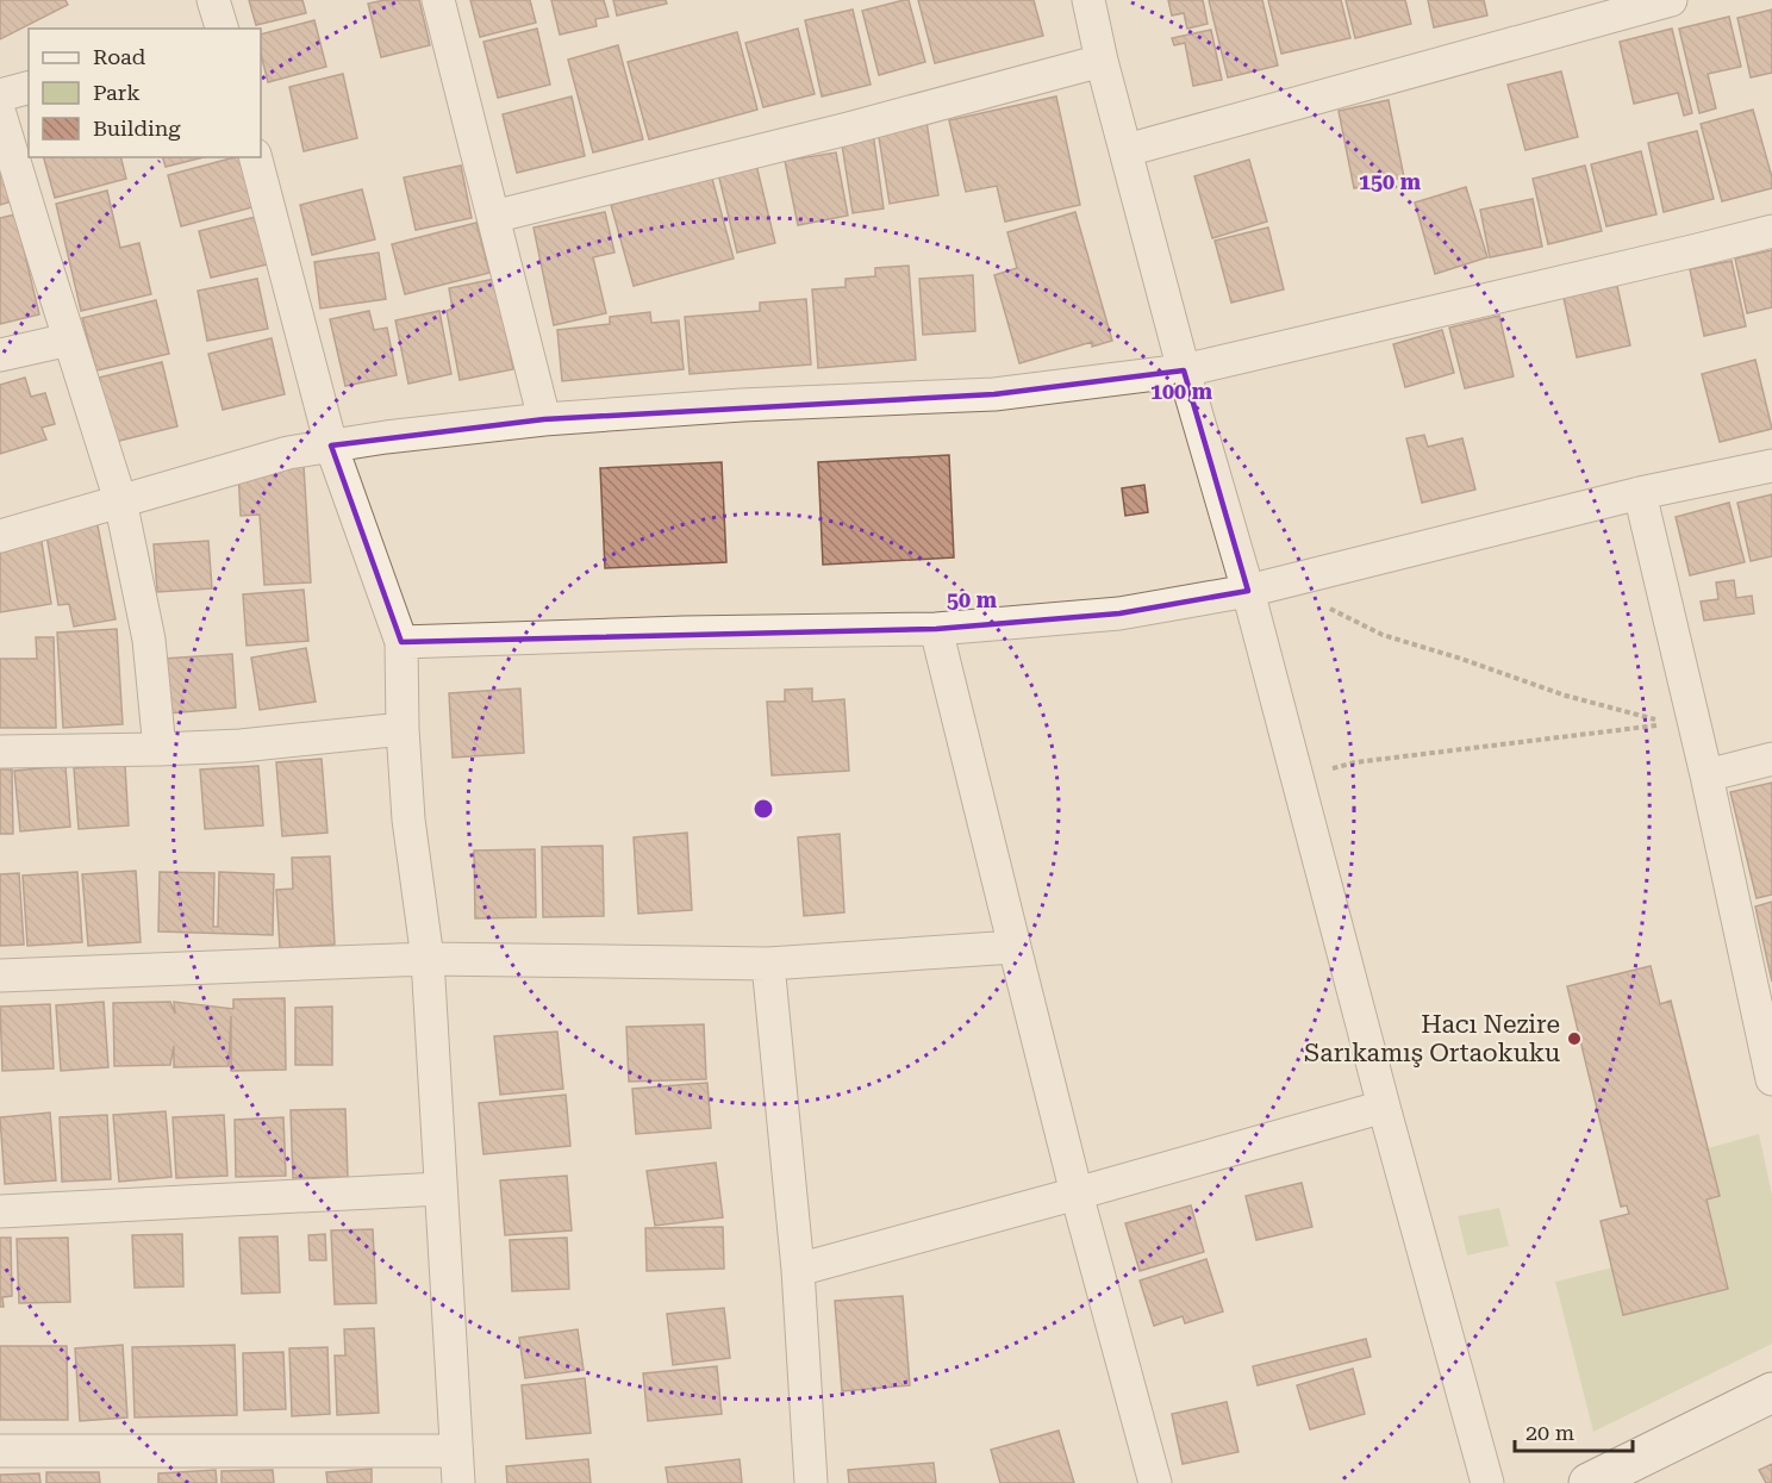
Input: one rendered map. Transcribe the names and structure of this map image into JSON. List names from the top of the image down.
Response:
{
  "places": ["Hacı Nezire Sarıkamış Ortaokuku"],
  "legend": ["Road", "Park", "Building"],
  "scale_bar": "20 m",
  "rings": ["150 m", "100 m", "50 m"]
}
